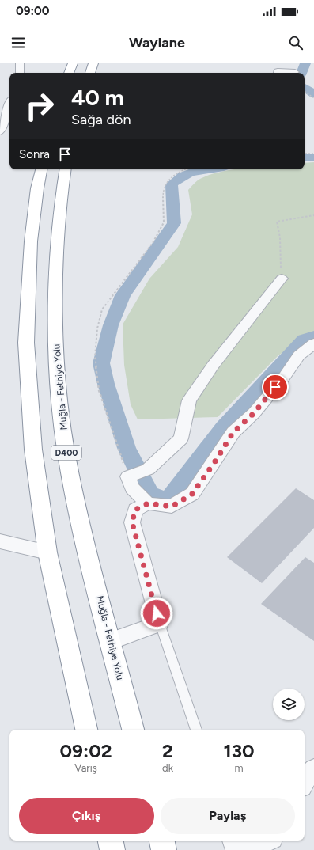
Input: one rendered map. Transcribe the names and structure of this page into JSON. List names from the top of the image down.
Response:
{
  "streets": {
    "highway": ["Muğla - Fethiye Yolu", "D400"]
  },
  "page": {
    "status": "09:00",
    "header": "Waylane",
    "turn": ["40 m", "Sağa dön"],
    "then": "Sonra",
    "eta": [
      "09:02",
      "Varış",
      "2",
      "dk",
      "130",
      "m"
    ],
    "buttons": ["Çıkış", "Paylaş"]
  }
}
